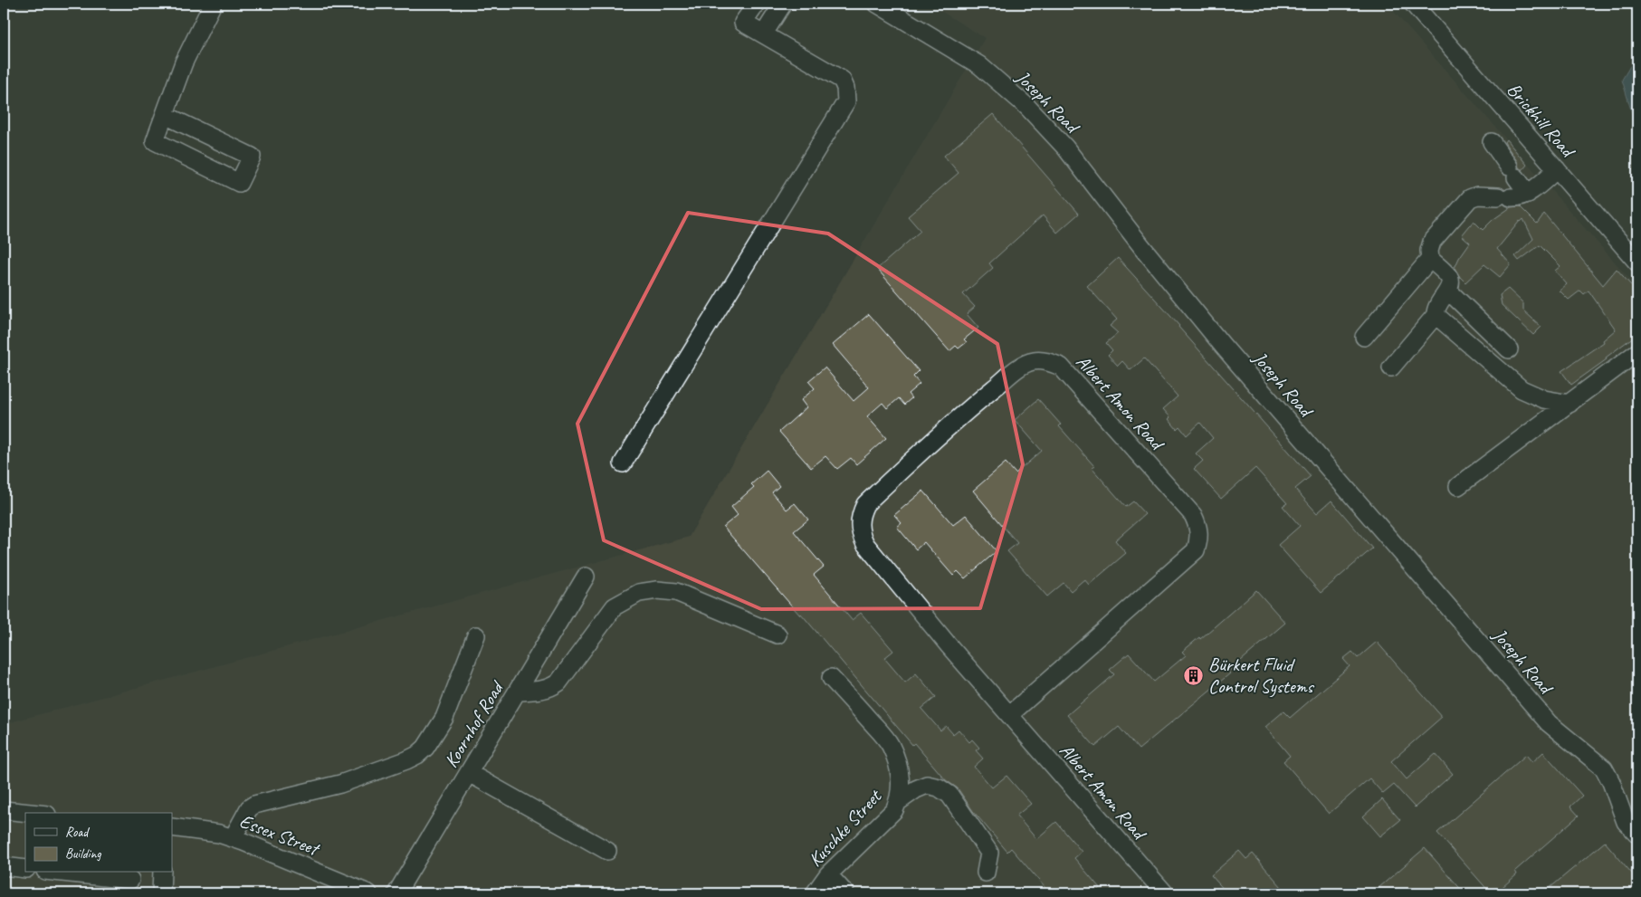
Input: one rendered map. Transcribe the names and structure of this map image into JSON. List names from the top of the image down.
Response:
{
  "streets": {
    "street": [
      "Joseph Road",
      "Brickhill Road",
      "Albert Amon Road",
      "Koornhof Road",
      "Kuschke Street",
      "Essex Street"
    ]
  },
  "places": {
    "building": ["Bürkert Fluid Control Systems"]
  },
  "legend": ["Road", "Building"]
}
